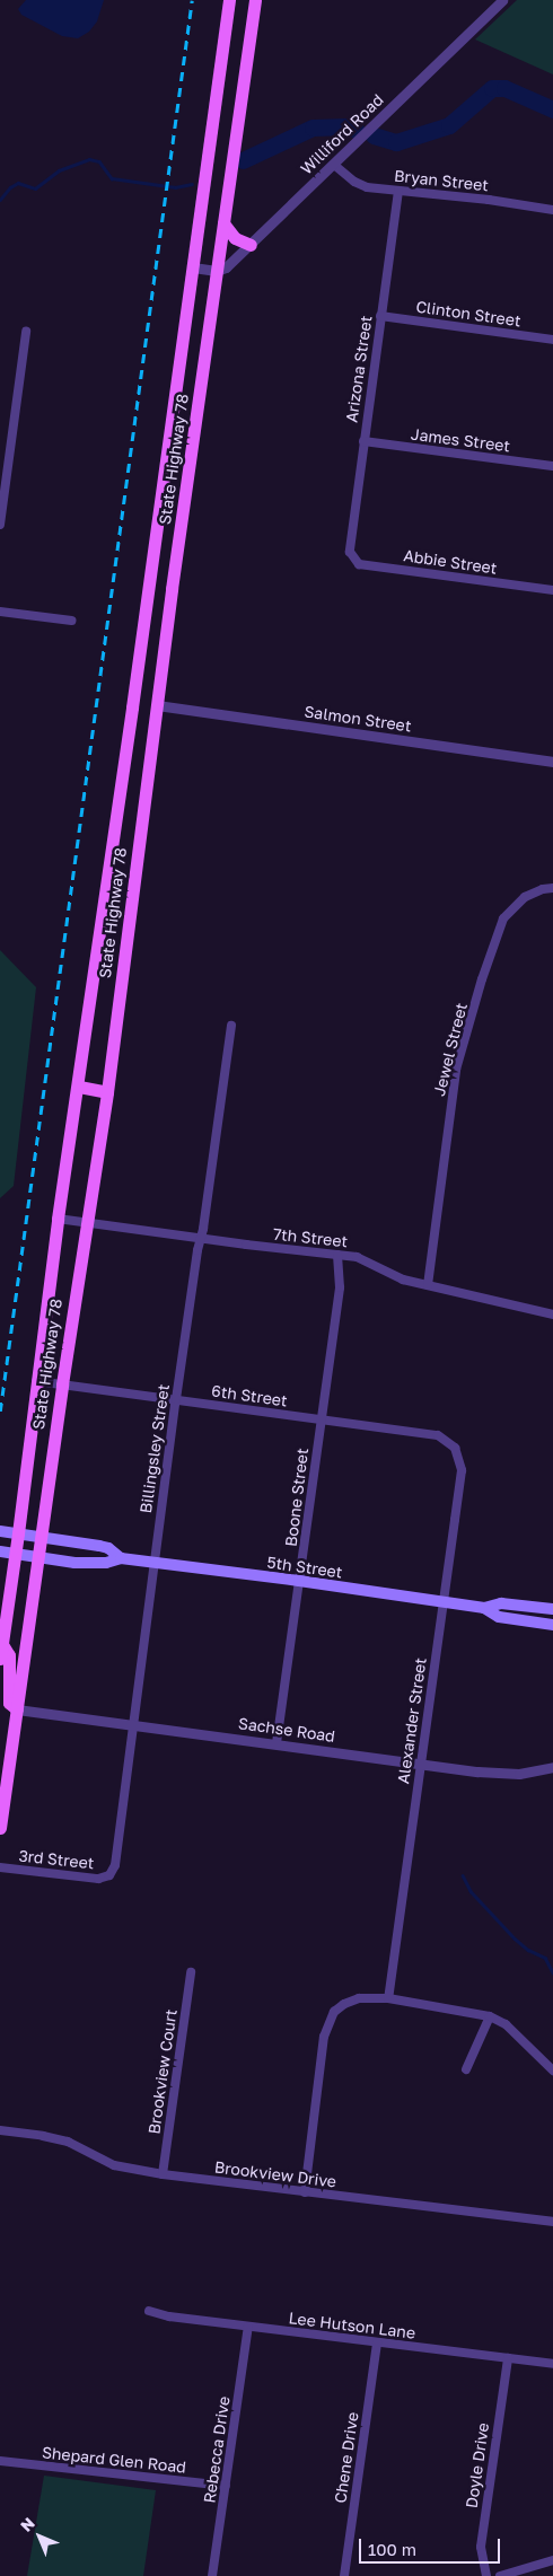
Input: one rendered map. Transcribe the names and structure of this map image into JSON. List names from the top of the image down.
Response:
{
  "streets": {
    "main road": ["State Highway 78", "5th Street"],
    "street": [
      "Williford Road",
      "Bryan Street",
      "Clinton Street",
      "Arizona Street",
      "James Street",
      "Abbie Street",
      "Salmon Street",
      "Jewel Street",
      "7th Street",
      "6th Street",
      "Billingsley Street",
      "Boone Street",
      "Alexander Street",
      "Sachse Road",
      "3rd Street",
      "Brookview Court",
      "Brookview Drive",
      "Lee Hutson Lane",
      "Rebecca Drive",
      "Chene Drive",
      "Shepard Glen Road",
      "Doyle Drive"
    ]
  },
  "crossings": [
    ["Williford Road", "Bryan Street"],
    ["Williford Road", "State Highway 78"],
    ["Bryan Street", "Arizona Street"],
    ["Clinton Street", "Arizona Street"],
    ["Arizona Street", "James Street"],
    ["Arizona Street", "Abbie Street"],
    ["State Highway 78", "Salmon Street"],
    ["State Highway 78", "7th Street"],
    ["State Highway 78", "6th Street"],
    ["State Highway 78", "5th Street"],
    ["State Highway 78", "Sachse Road"],
    ["Jewel Street", "7th Street"],
    ["7th Street", "Billingsley Street"],
    ["7th Street", "Boone Street"],
    ["6th Street", "Billingsley Street"],
    ["6th Street", "Boone Street"],
    ["6th Street", "Alexander Street"],
    ["Billingsley Street", "5th Street"],
    ["Billingsley Street", "Sachse Road"],
    ["Billingsley Street", "3rd Street"],
    ["Boone Street", "5th Street"],
    ["Boone Street", "Sachse Road"],
    ["5th Street", "Alexander Street"],
    ["Alexander Street", "Sachse Road"],
    ["Brookview Court", "Brookview Drive"],
    ["Lee Hutson Lane", "Rebecca Drive"],
    ["Lee Hutson Lane", "Chene Drive"],
    ["Lee Hutson Lane", "Doyle Drive"],
    ["Rebecca Drive", "Shepard Glen Road"]
  ],
  "scale_bar": "100 m",
  "north": "top left"
}
